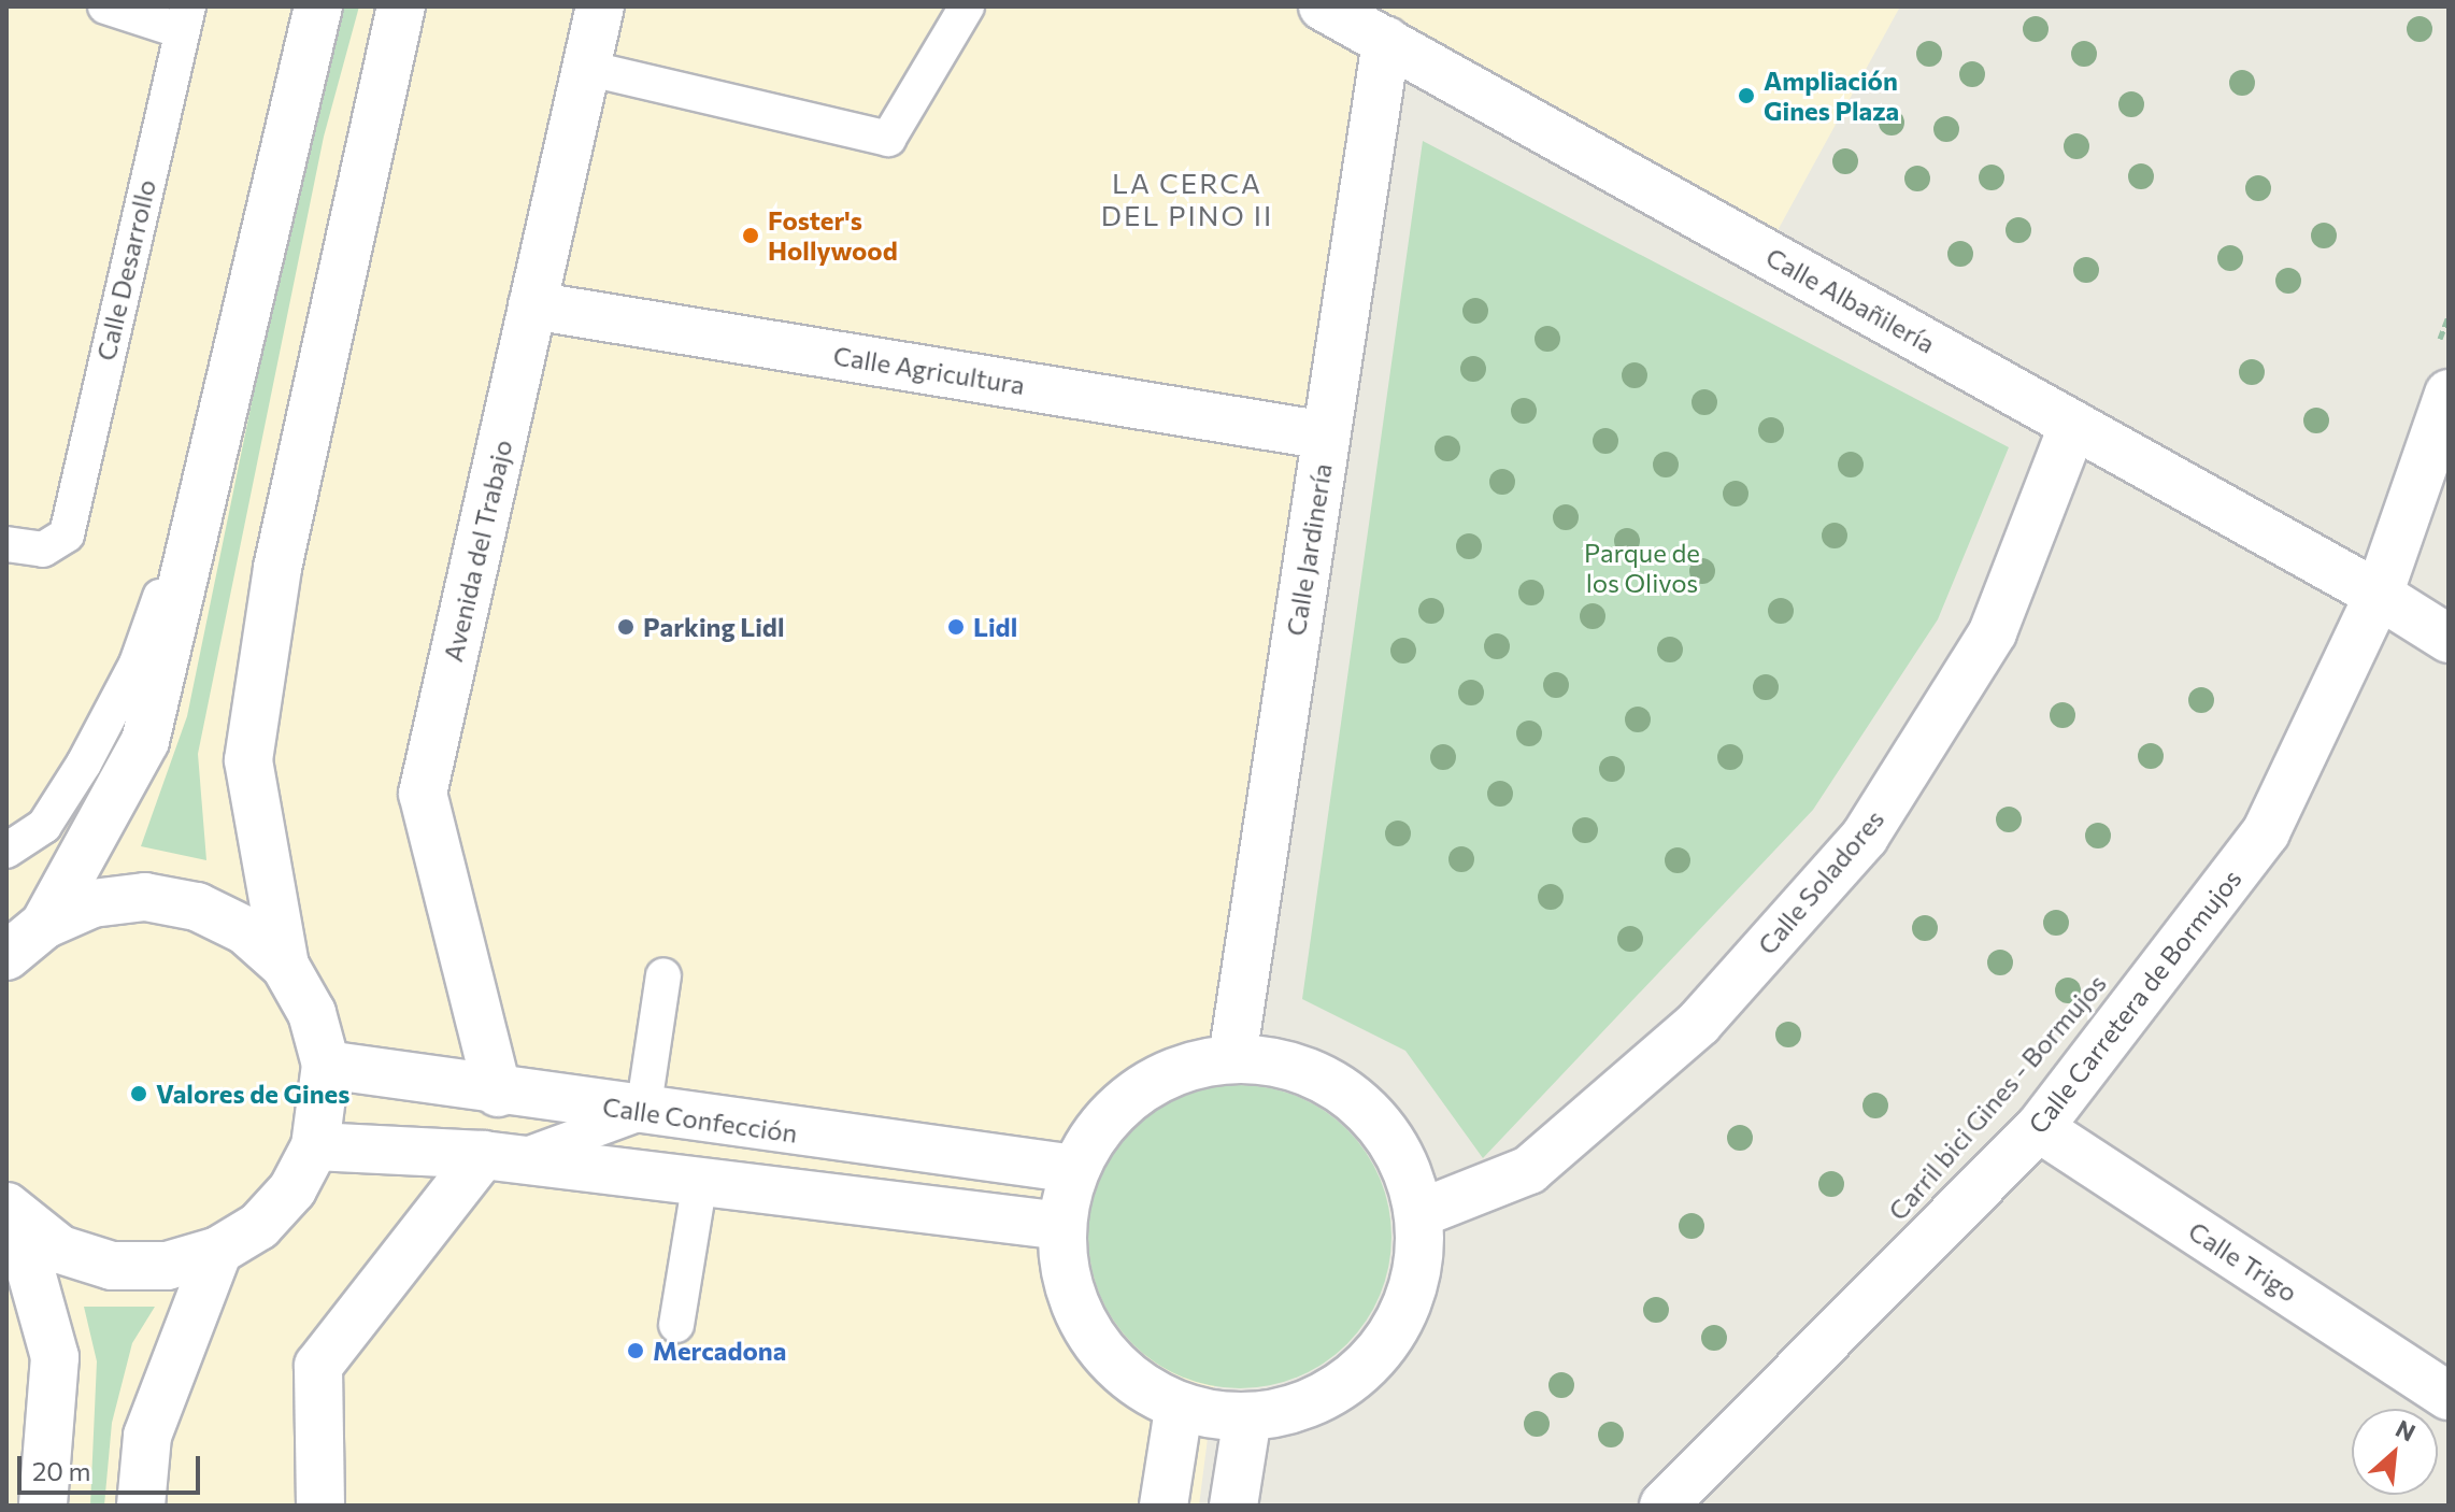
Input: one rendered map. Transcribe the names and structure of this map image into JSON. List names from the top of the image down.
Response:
{
  "streets": {
    "street": [
      "Calle Albañilería",
      "Calle Agricultura",
      "Calle Jardinería",
      "Avenida del Trabajo",
      "Calle Soladores",
      "Calle Carretera de Bormujos",
      "Calle Confección",
      "Calle Trigo"
    ],
    "lane": ["Calle Desarrollo"]
  },
  "crossings": [
    ["Calle Albañilería", "Calle Jardinería"],
    ["Calle Albañilería", "Calle Soladores"],
    ["Calle Albañilería", "Calle Carretera de Bormujos"],
    ["Calle Agricultura", "Calle Jardinería"],
    ["Calle Agricultura", "Avenida del Trabajo"],
    ["Avenida del Trabajo", "Calle Confección"],
    ["Calle Carretera de Bormujos", "Calle Trigo"]
  ],
  "districts": ["LA CERCA DEL PINO II"],
  "parks": ["Parque de los Olivos"],
  "places": [
    "Ampliación Gines Plaza",
    "Foster's Hollywood",
    "Parking Lidl",
    "Lidl",
    "Valores de Gines",
    "Mercadona"
  ],
  "scale_bar": "20 m",
  "north": "top right"
}
